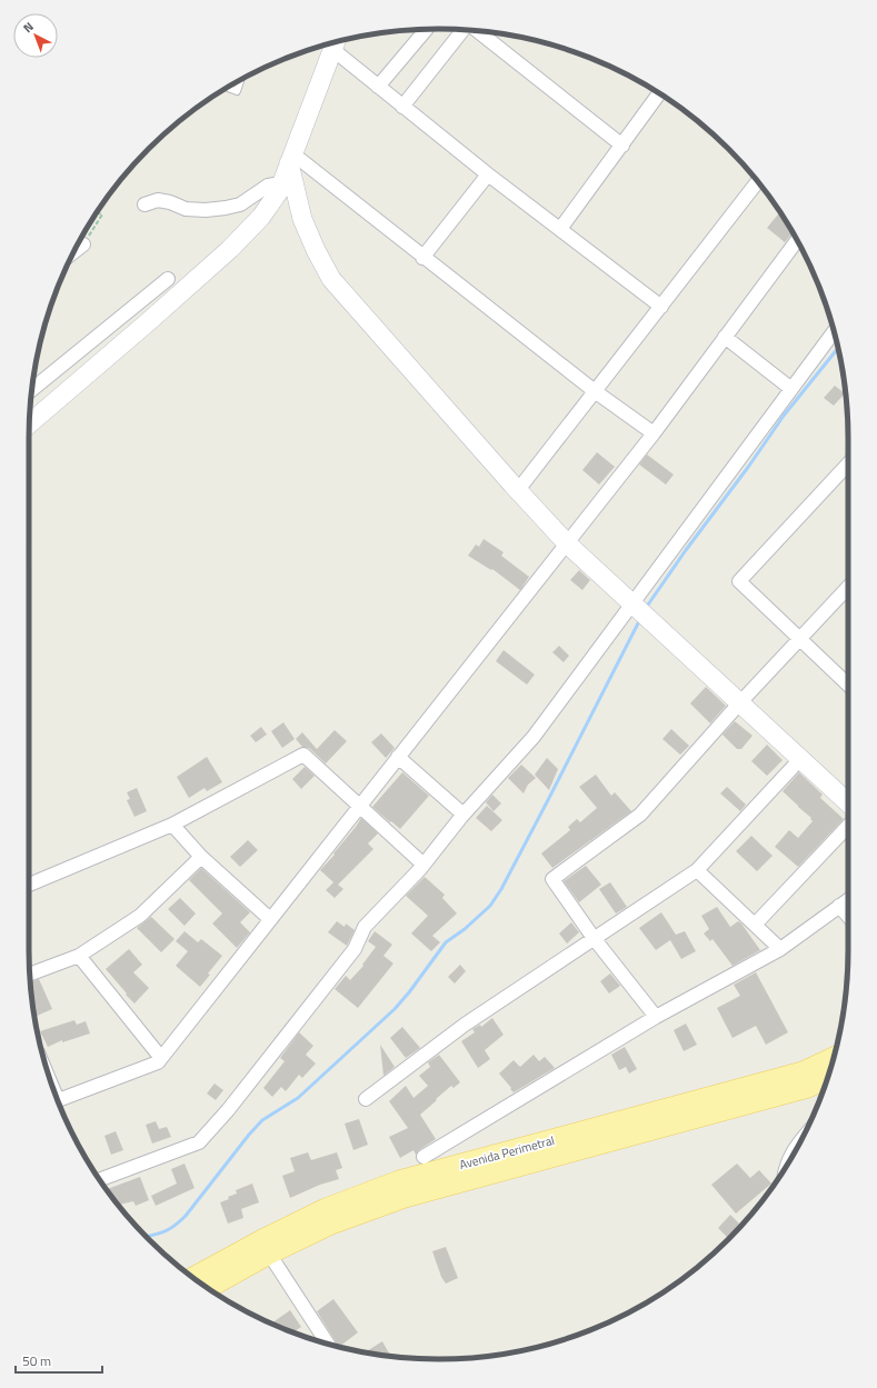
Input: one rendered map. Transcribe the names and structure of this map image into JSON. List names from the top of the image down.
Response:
{
  "streets": {
    "main road": ["Avenida Perimetral"]
  },
  "scale_bar": "50 m",
  "north": "top left"
}
